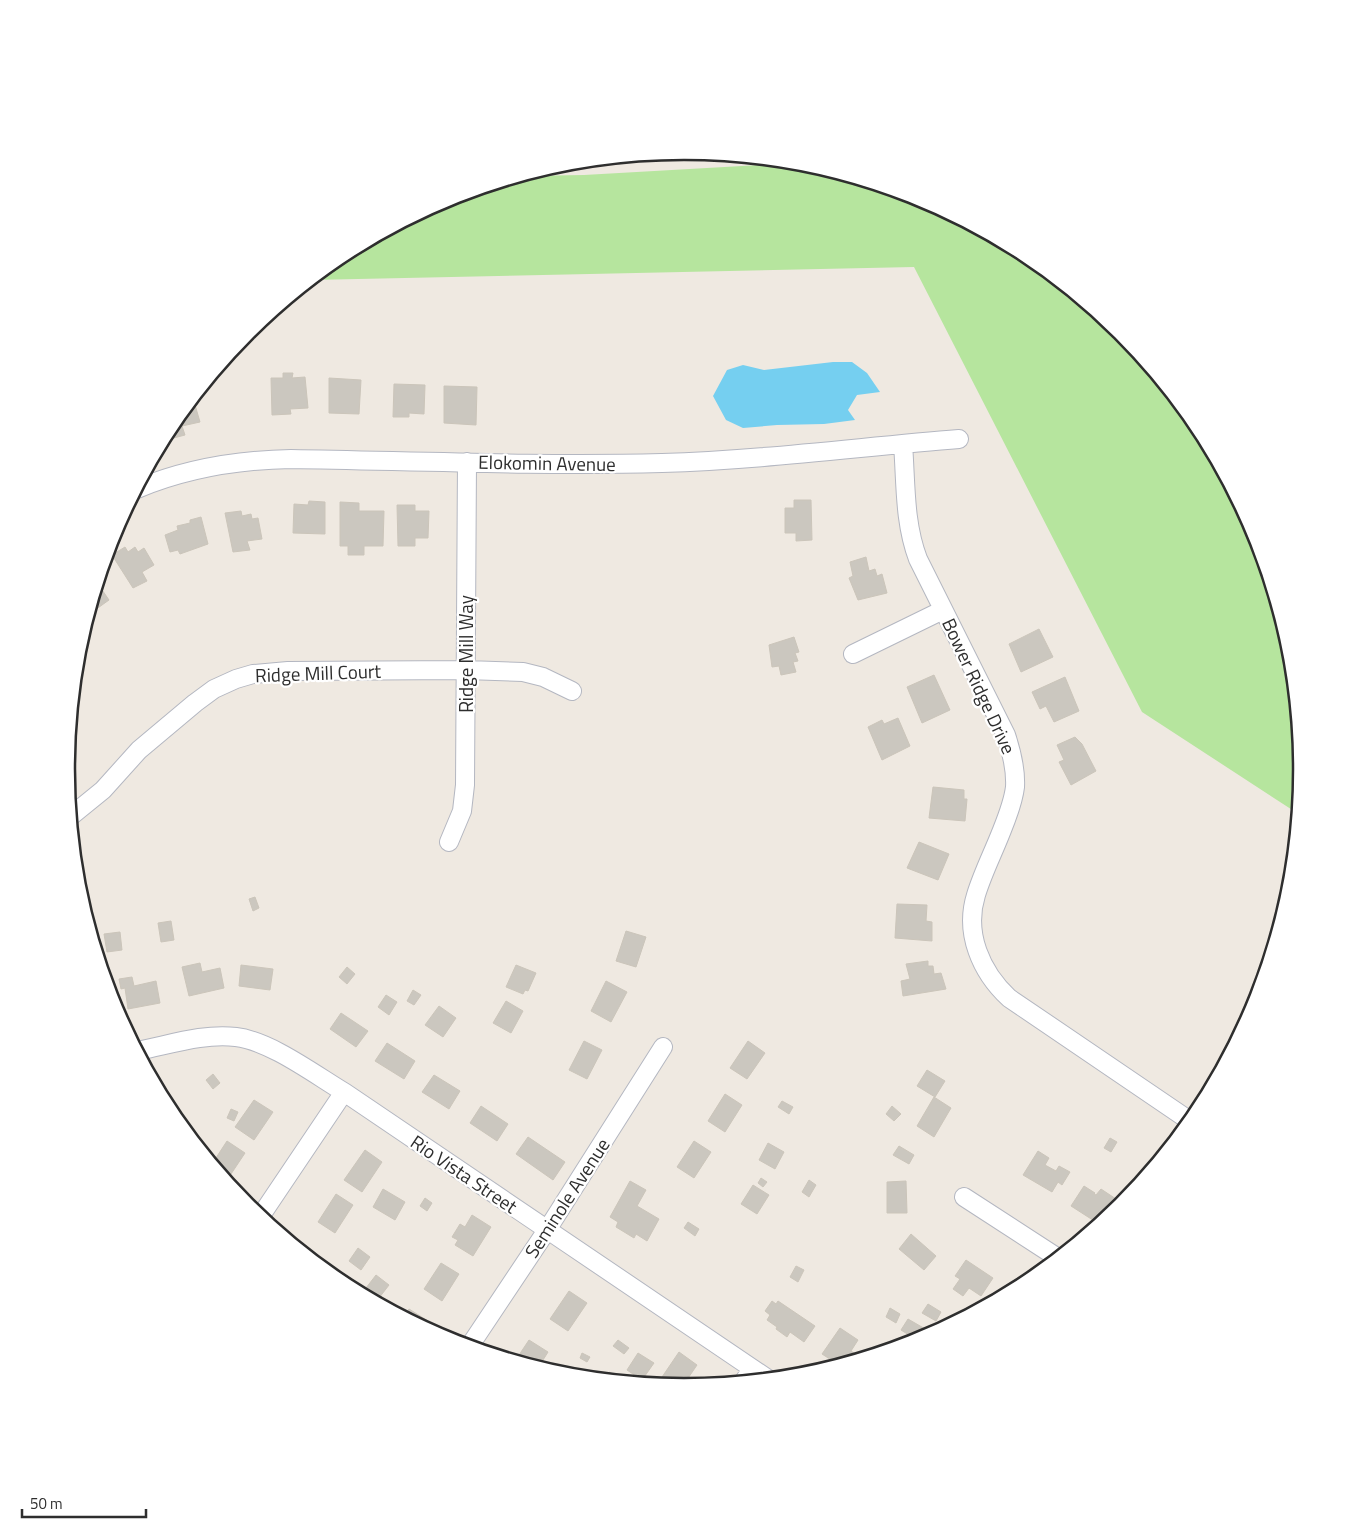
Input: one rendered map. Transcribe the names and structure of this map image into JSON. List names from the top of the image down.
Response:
{
  "streets": {
    "street": [
      "Elokomin Avenue",
      "Ridge Mill Way",
      "Ridge Mill Court",
      "Bower Ridge Drive",
      "Rio Vista Street",
      "Seminole Avenue"
    ]
  },
  "crossings": [
    ["Elokomin Avenue", "Ridge Mill Way"],
    ["Elokomin Avenue", "Bower Ridge Drive"],
    ["Ridge Mill Way", "Ridge Mill Court"],
    ["Rio Vista Street", "Seminole Avenue"]
  ],
  "scale_bar": "50 m"
}
